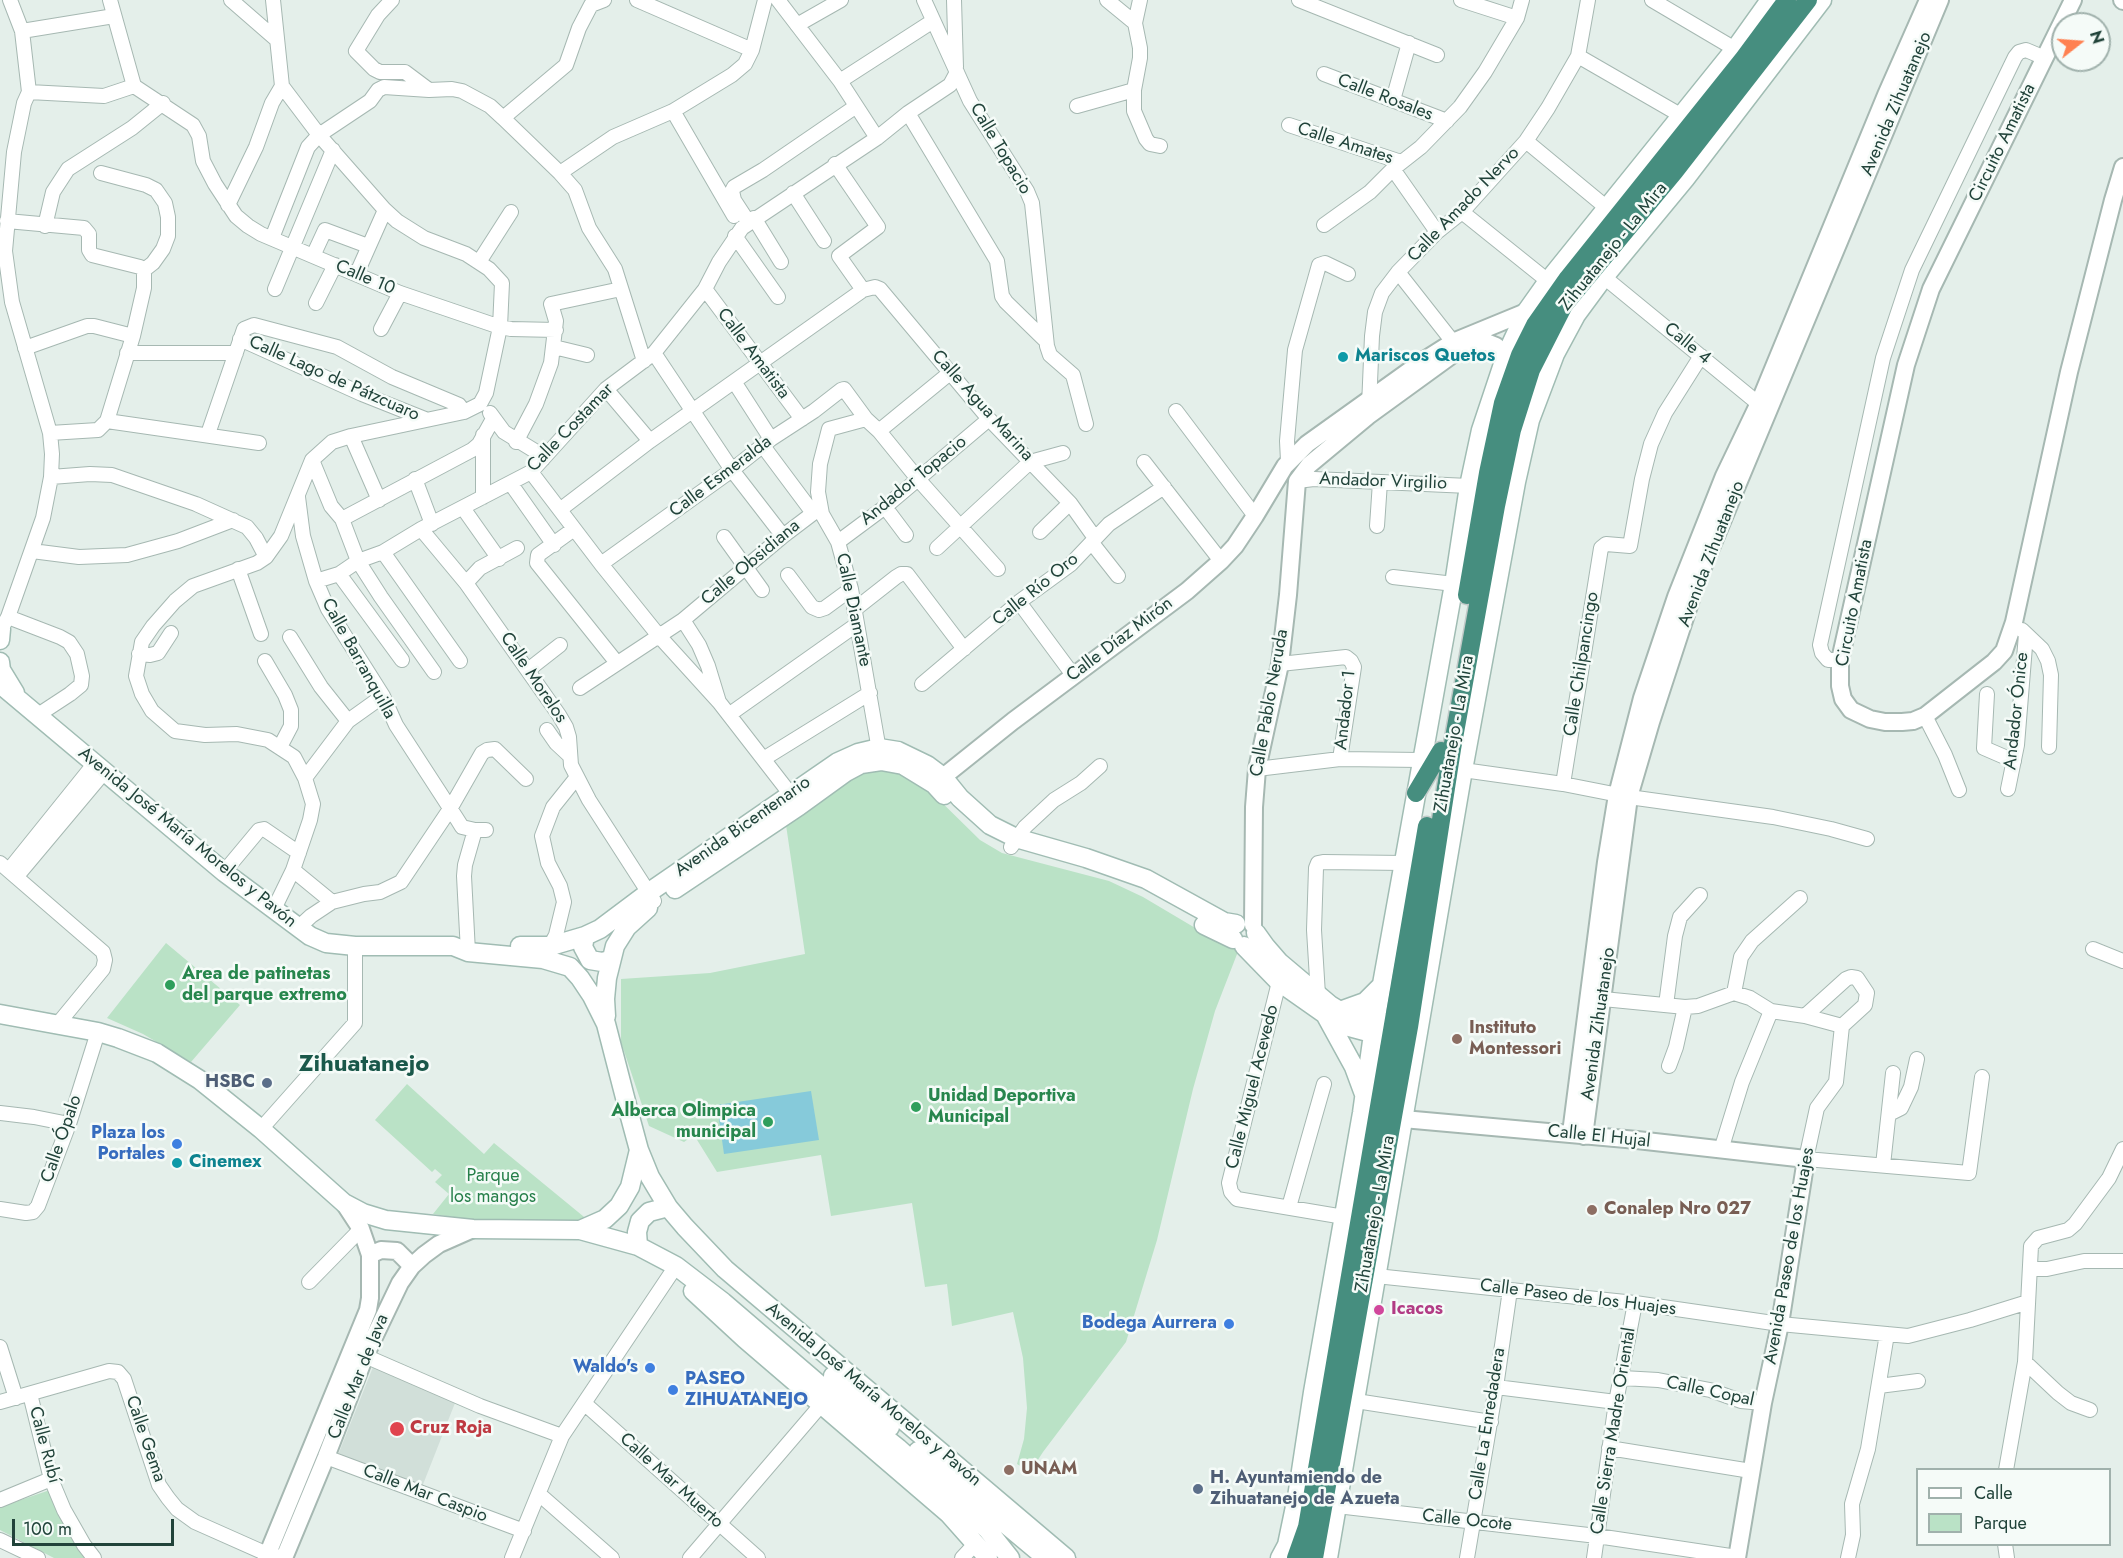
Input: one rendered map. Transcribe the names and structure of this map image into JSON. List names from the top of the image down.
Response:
{
  "streets": {
    "highway": ["Zihuatanejo - La Mira"],
    "main road": ["Avenida Bicentenario", "Avenida José María Morelos y Pavón"],
    "street": [
      "Calle Rosales",
      "Avenida Zihuatanejo",
      "Circuito Amatista",
      "Calle Amates",
      "Calle Topacio",
      "Calle Amado Nervo",
      "Calle 10",
      "Calle 4",
      "Calle Amatista",
      "Calle Lago de Pátzcuaro",
      "Calle Agua Marina",
      "Calle Costamar",
      "Calle Esmeralda",
      "Andador Topacio",
      "Andador Virgilio",
      "Calle Obsidiana",
      "Calle Río Oro",
      "Calle Diamante",
      "Calle Díaz Mirón",
      "Calle Barranquilla",
      "Calle Chilpancingo",
      "Calle Morelos",
      "Calle Pablo Neruda",
      "Andador 1",
      "Andador Ónice",
      "Calle Miguel Acevedo",
      "Calle El Hujal",
      "Calle Ópalo",
      "Avenida Paseo de los Huajes",
      "Calle Paseo de los Huajes",
      "Calle Mar de Java",
      "Calle Copal",
      "Calle La Enredadera",
      "Calle Sierra Madre Oriental",
      "Calle Gema",
      "Calle Rubí",
      "Calle Mar Muerto",
      "Calle Mar Caspio",
      "Calle Ocote"
    ]
  },
  "crossings": [
    ["Avenida Zihuatanejo", "Calle 4"],
    ["Avenida Zihuatanejo", "Calle El Hujal"],
    ["Circuito Amatista", "Andador Ónice"],
    ["Calle Amates", "Calle Amado Nervo"],
    ["Calle Topacio", "Calle Costamar"],
    ["Calle Amado Nervo", "Calle Díaz Mirón"],
    ["Zihuatanejo - La Mira", "Calle El Hujal"],
    ["Calle 4", "Calle Chilpancingo"],
    ["Calle Amatista", "Calle Costamar"],
    ["Calle Amatista", "Calle Esmeralda"],
    ["Calle Agua Marina", "Andador Topacio"],
    ["Calle Agua Marina", "Calle Río Oro"],
    ["Calle Costamar", "Calle Barranquilla"],
    ["Calle Costamar", "Calle Morelos"],
    ["Calle Esmeralda", "Calle Diamante"],
    ["Andador Topacio", "Calle Diamante"],
    ["Andador Virgilio", "Calle Pablo Neruda"],
    ["Calle Obsidiana", "Calle Diamante"],
    ["Calle Diamante", "Avenida Bicentenario"],
    ["Calle Díaz Mirón", "Avenida Bicentenario"],
    ["Calle Barranquilla", "Avenida Bicentenario"],
    ["Calle Barranquilla", "Avenida José María Morelos y Pavón"],
    ["Calle Morelos", "Avenida Bicentenario"],
    ["Calle Pablo Neruda", "Andador 1"],
    ["Avenida Bicentenario", "Avenida José María Morelos y Pavón"],
    ["Calle El Hujal", "Avenida Paseo de los Huajes"],
    ["Avenida Paseo de los Huajes", "Calle Paseo de los Huajes"],
    ["Avenida Paseo de los Huajes", "Calle Copal"],
    ["Avenida Paseo de los Huajes", "Calle Ocote"],
    ["Calle Paseo de los Huajes", "Calle La Enredadera"],
    ["Calle Paseo de los Huajes", "Calle Sierra Madre Oriental"],
    ["Calle Mar de Java", "Calle Gema"],
    ["Calle Mar de Java", "Calle Mar Caspio"],
    ["Calle Copal", "Calle Sierra Madre Oriental"],
    ["Calle La Enredadera", "Calle Ocote"],
    ["Calle Sierra Madre Oriental", "Calle Ocote"],
    ["Calle Gema", "Calle Rubí"]
  ],
  "districts": ["Zihuatanejo"],
  "parks": ["Parque los mangos"],
  "places": [
    "Mariscos Quetos",
    "Area de patinetas del parque extremo",
    "Instituto Montessori",
    "HSBC",
    "Unidad Deportiva Municipal",
    "Alberca Olimpica municipal",
    "Plaza los Portales",
    "Cinemex",
    "Conalep Nro 027",
    "Icacos",
    "Bodega Aurrera",
    "Waldo's",
    "PASEO ZIHUATANEJO",
    "Cruz Roja",
    "UNAM",
    "H. Ayuntamiendo de Zihuatanejo de Azueta"
  ],
  "legend": ["Calle", "Parque"],
  "scale_bar": "100 m",
  "north": "right"
}
